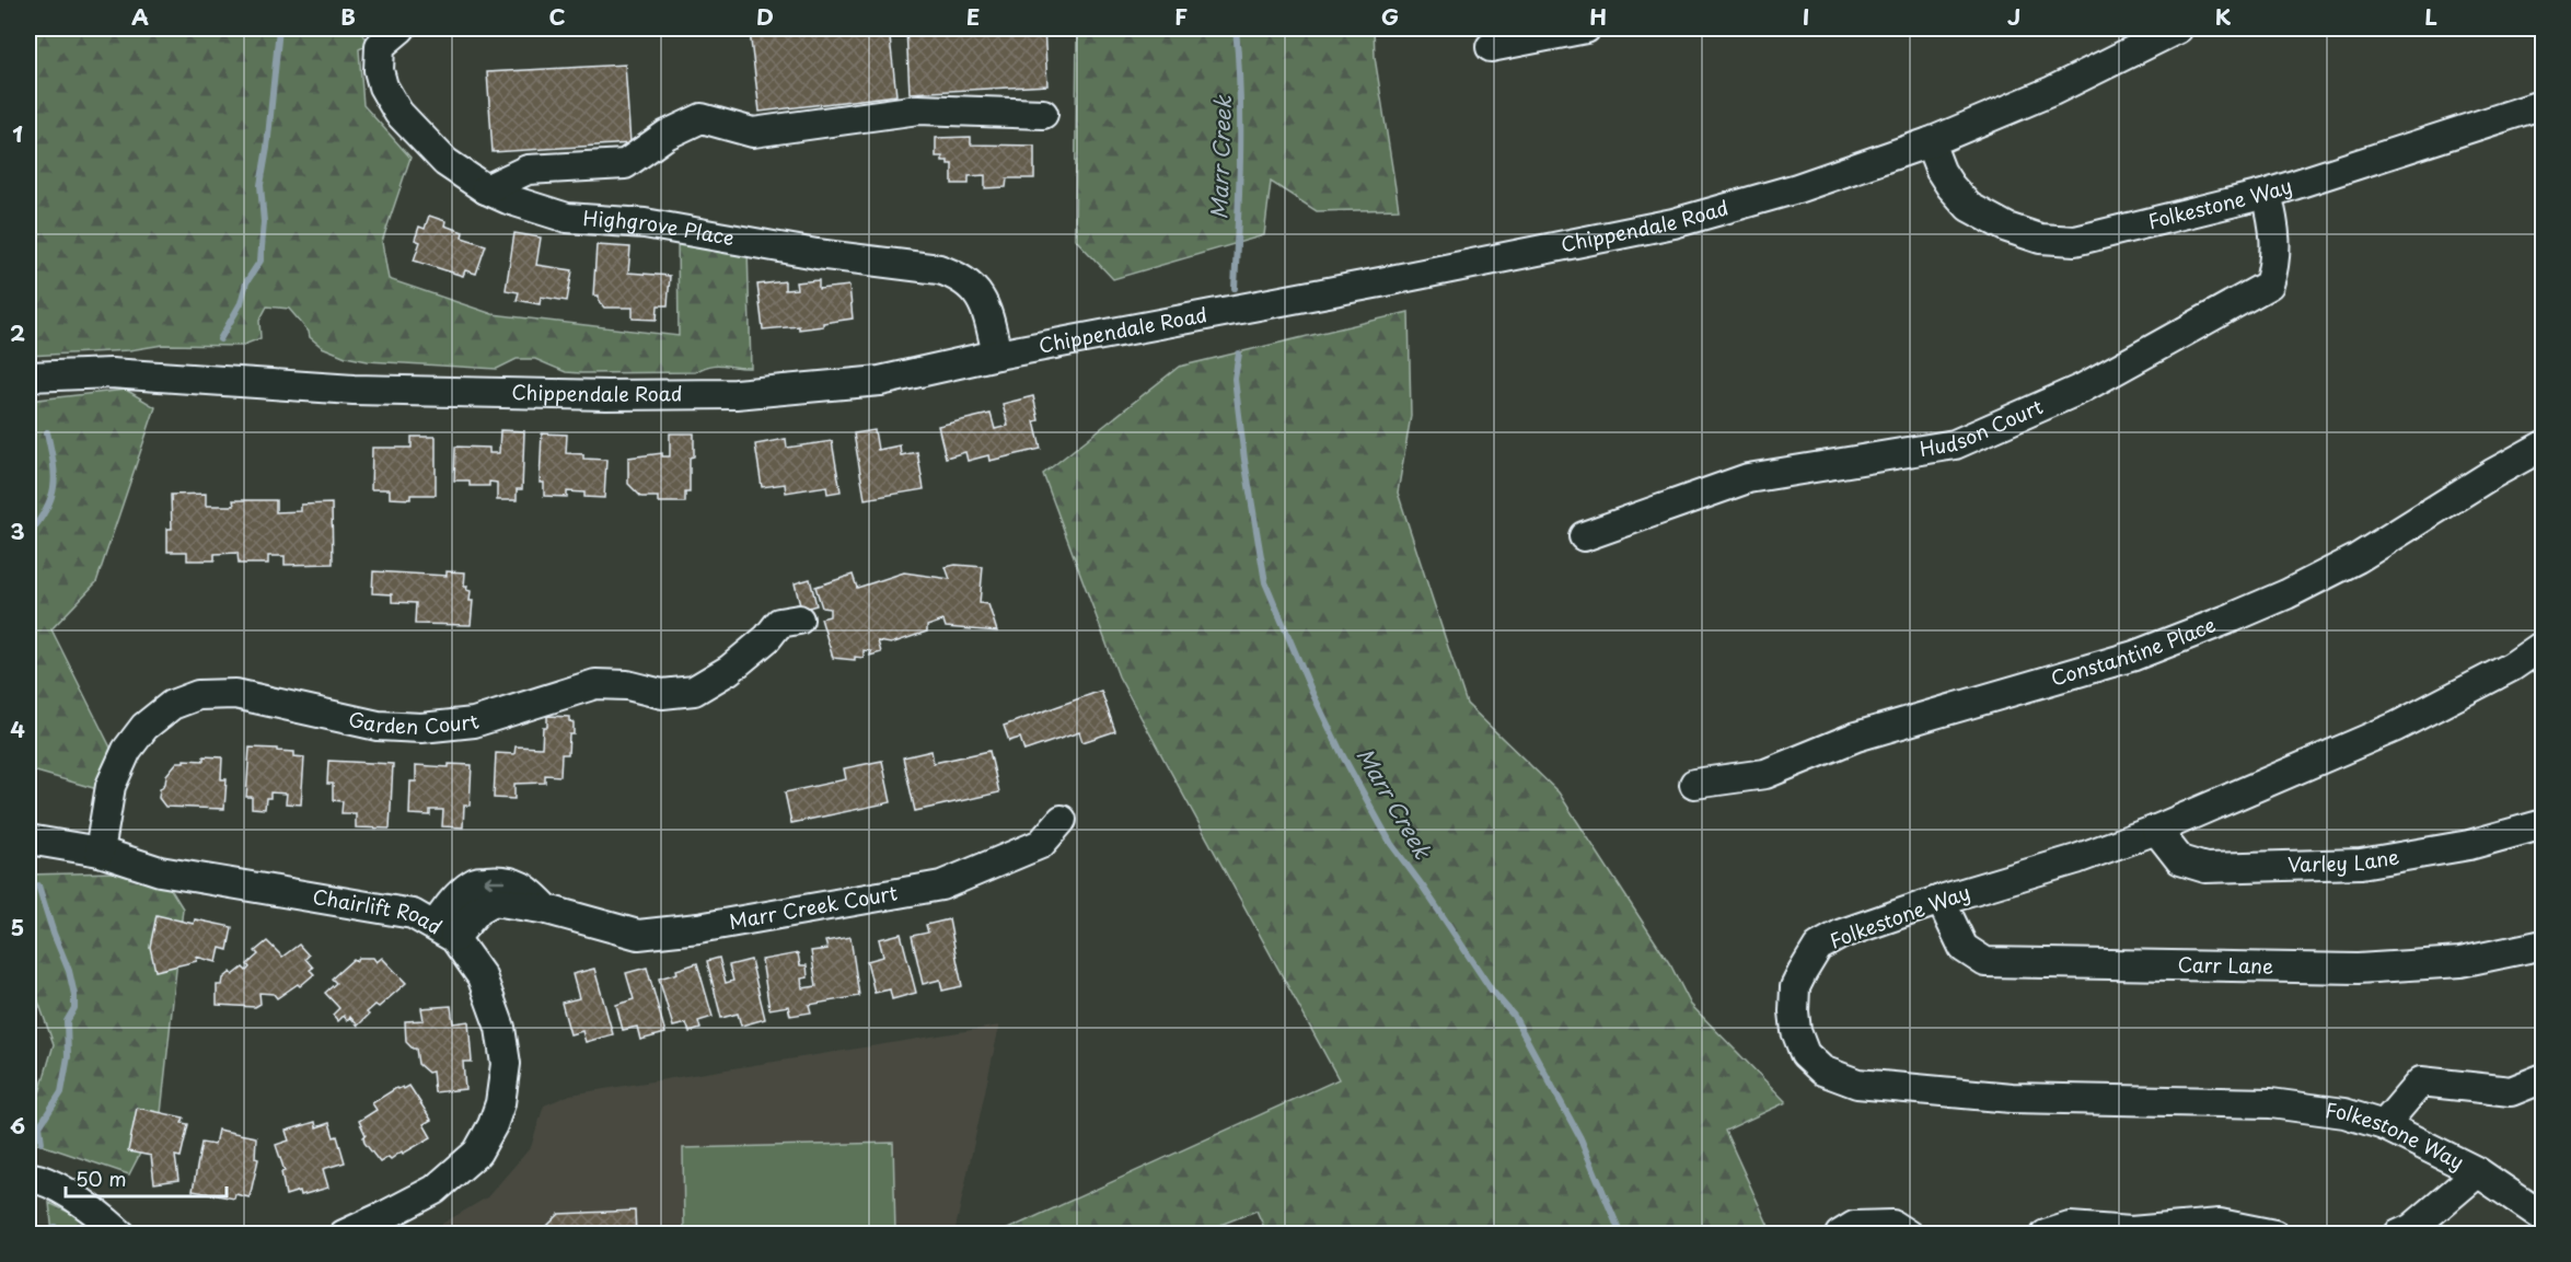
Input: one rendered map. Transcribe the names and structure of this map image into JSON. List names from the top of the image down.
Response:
{
  "streets": {
    "street": [
      "Folkestone Way",
      "Chippendale Road",
      "Highgrove Place",
      "Hudson Court",
      "Constantine Place",
      "Garden Court",
      "Varley Lane",
      "Marr Creek Court",
      "Chairlift Road",
      "Carr Lane"
    ]
  },
  "crossings": [
    ["Folkestone Way", "Chippendale Road"],
    ["Folkestone Way", "Hudson Court"],
    ["Folkestone Way", "Varley Lane"],
    ["Folkestone Way", "Carr Lane"],
    ["Chippendale Road", "Highgrove Place"],
    ["Garden Court", "Chairlift Road"],
    ["Marr Creek Court", "Chairlift Road"]
  ],
  "water": ["Marr Creek"],
  "scale_bar": "50 m",
  "grid": {
    "columns": [
      "A",
      "B",
      "C",
      "D",
      "E",
      "F",
      "G",
      "H",
      "I",
      "J",
      "K",
      "L"
    ],
    "rows": [
      "1",
      "2",
      "3",
      "4",
      "5",
      "6"
    ]
  }
}
